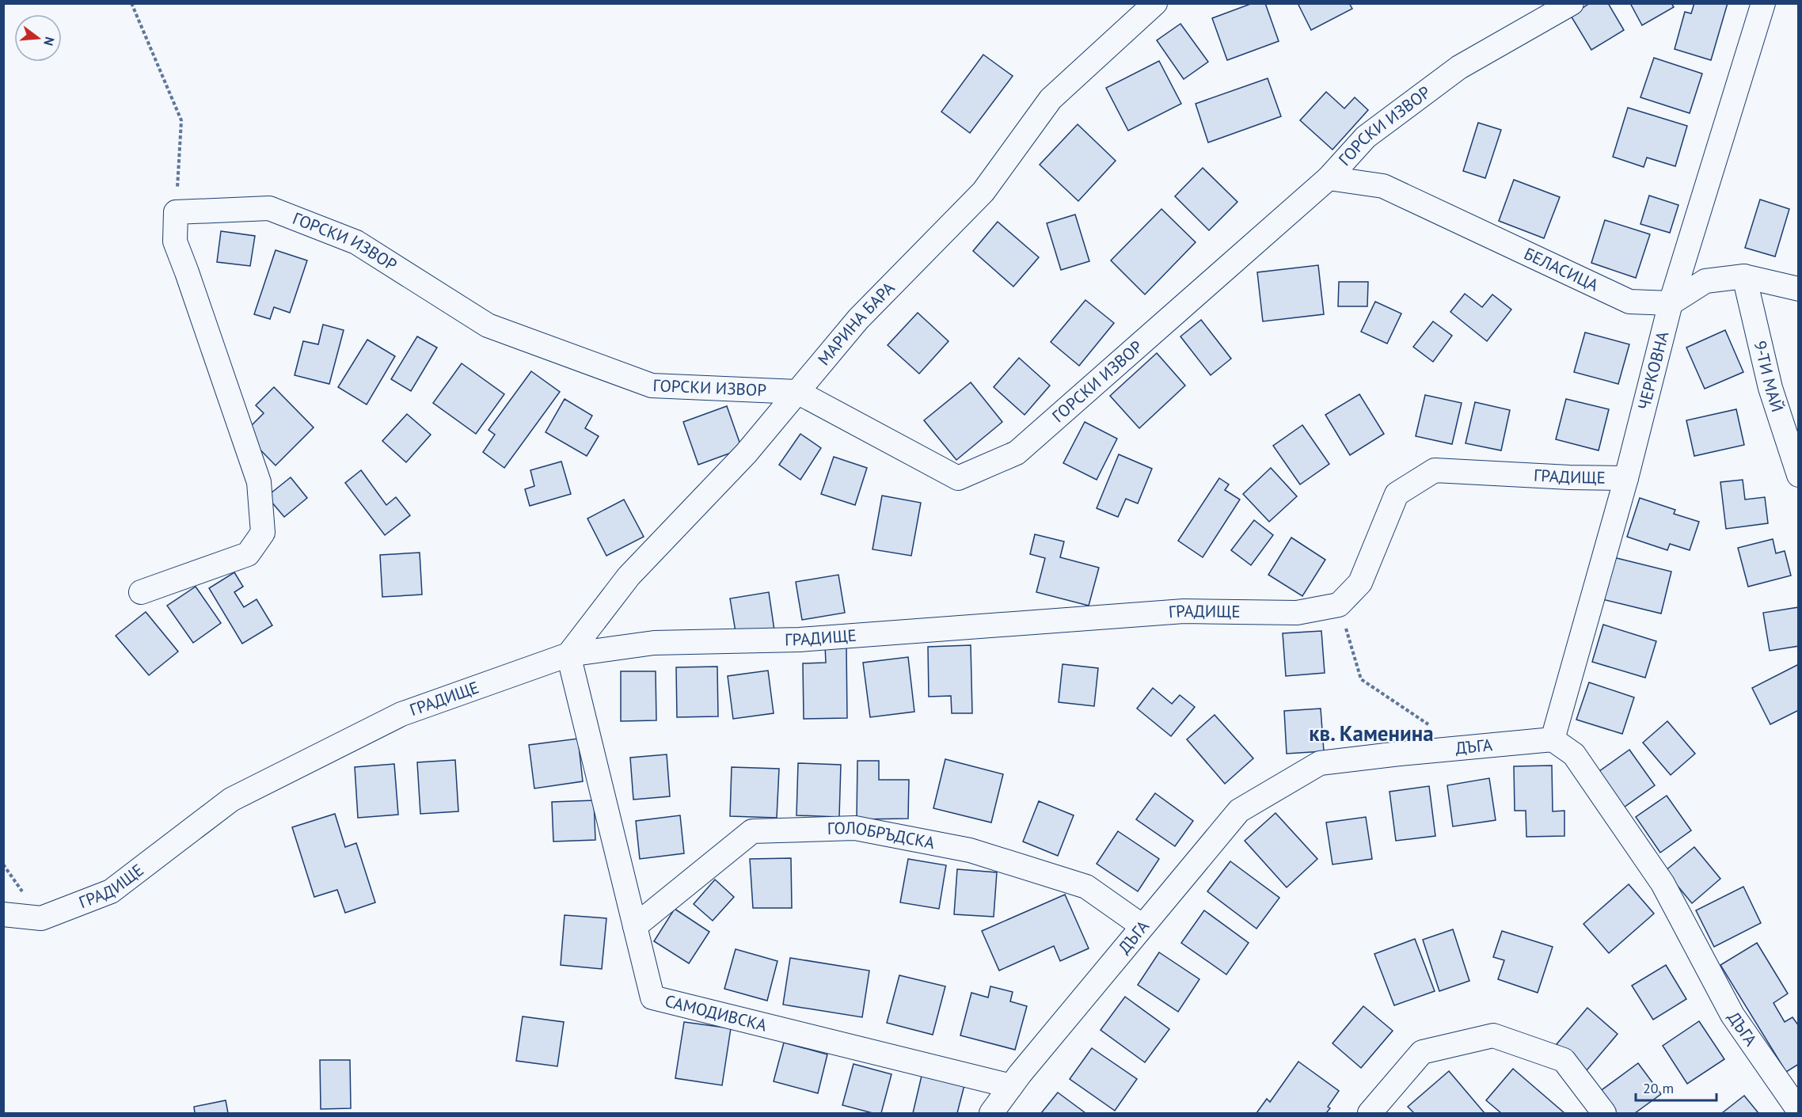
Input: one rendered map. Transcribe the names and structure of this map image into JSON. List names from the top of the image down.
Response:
{
  "streets": {
    "street": [
      "ГОРСКИ ИЗВОР",
      "БЕЛАСИЦА",
      "МАРИНА БАРА",
      "ЧЕРКОВНА",
      "9-ТИ МАЙ",
      "ГРАДИЩЕ",
      "ДЪГА",
      "ГОЛОБРЪДСКА",
      "САМОДИВСКА"
    ]
  },
  "crossings": [
    ["ГОРСКИ ИЗВОР", "БЕЛАСИЦА"],
    ["ГОРСКИ ИЗВОР", "МАРИНА БАРА"],
    ["БЕЛАСИЦА", "ЧЕРКОВНА"],
    ["МАРИНА БАРА", "ГРАДИЩЕ"],
    ["МАРИНА БАРА", "САМОДИВСКА"],
    ["ЧЕРКОВНА", "ГРАДИЩЕ"],
    ["ЧЕРКОВНА", "ДЪГА"],
    ["ГРАДИЩЕ", "САМОДИВСКА"],
    ["ДЪГА", "ГОЛОБРЪДСКА"],
    ["ДЪГА", "САМОДИВСКА"],
    ["ГОЛОБРЪДСКА", "САМОДИВСКА"]
  ],
  "districts": ["кв. Каменина"],
  "scale_bar": "20 m",
  "north": "right"
}
